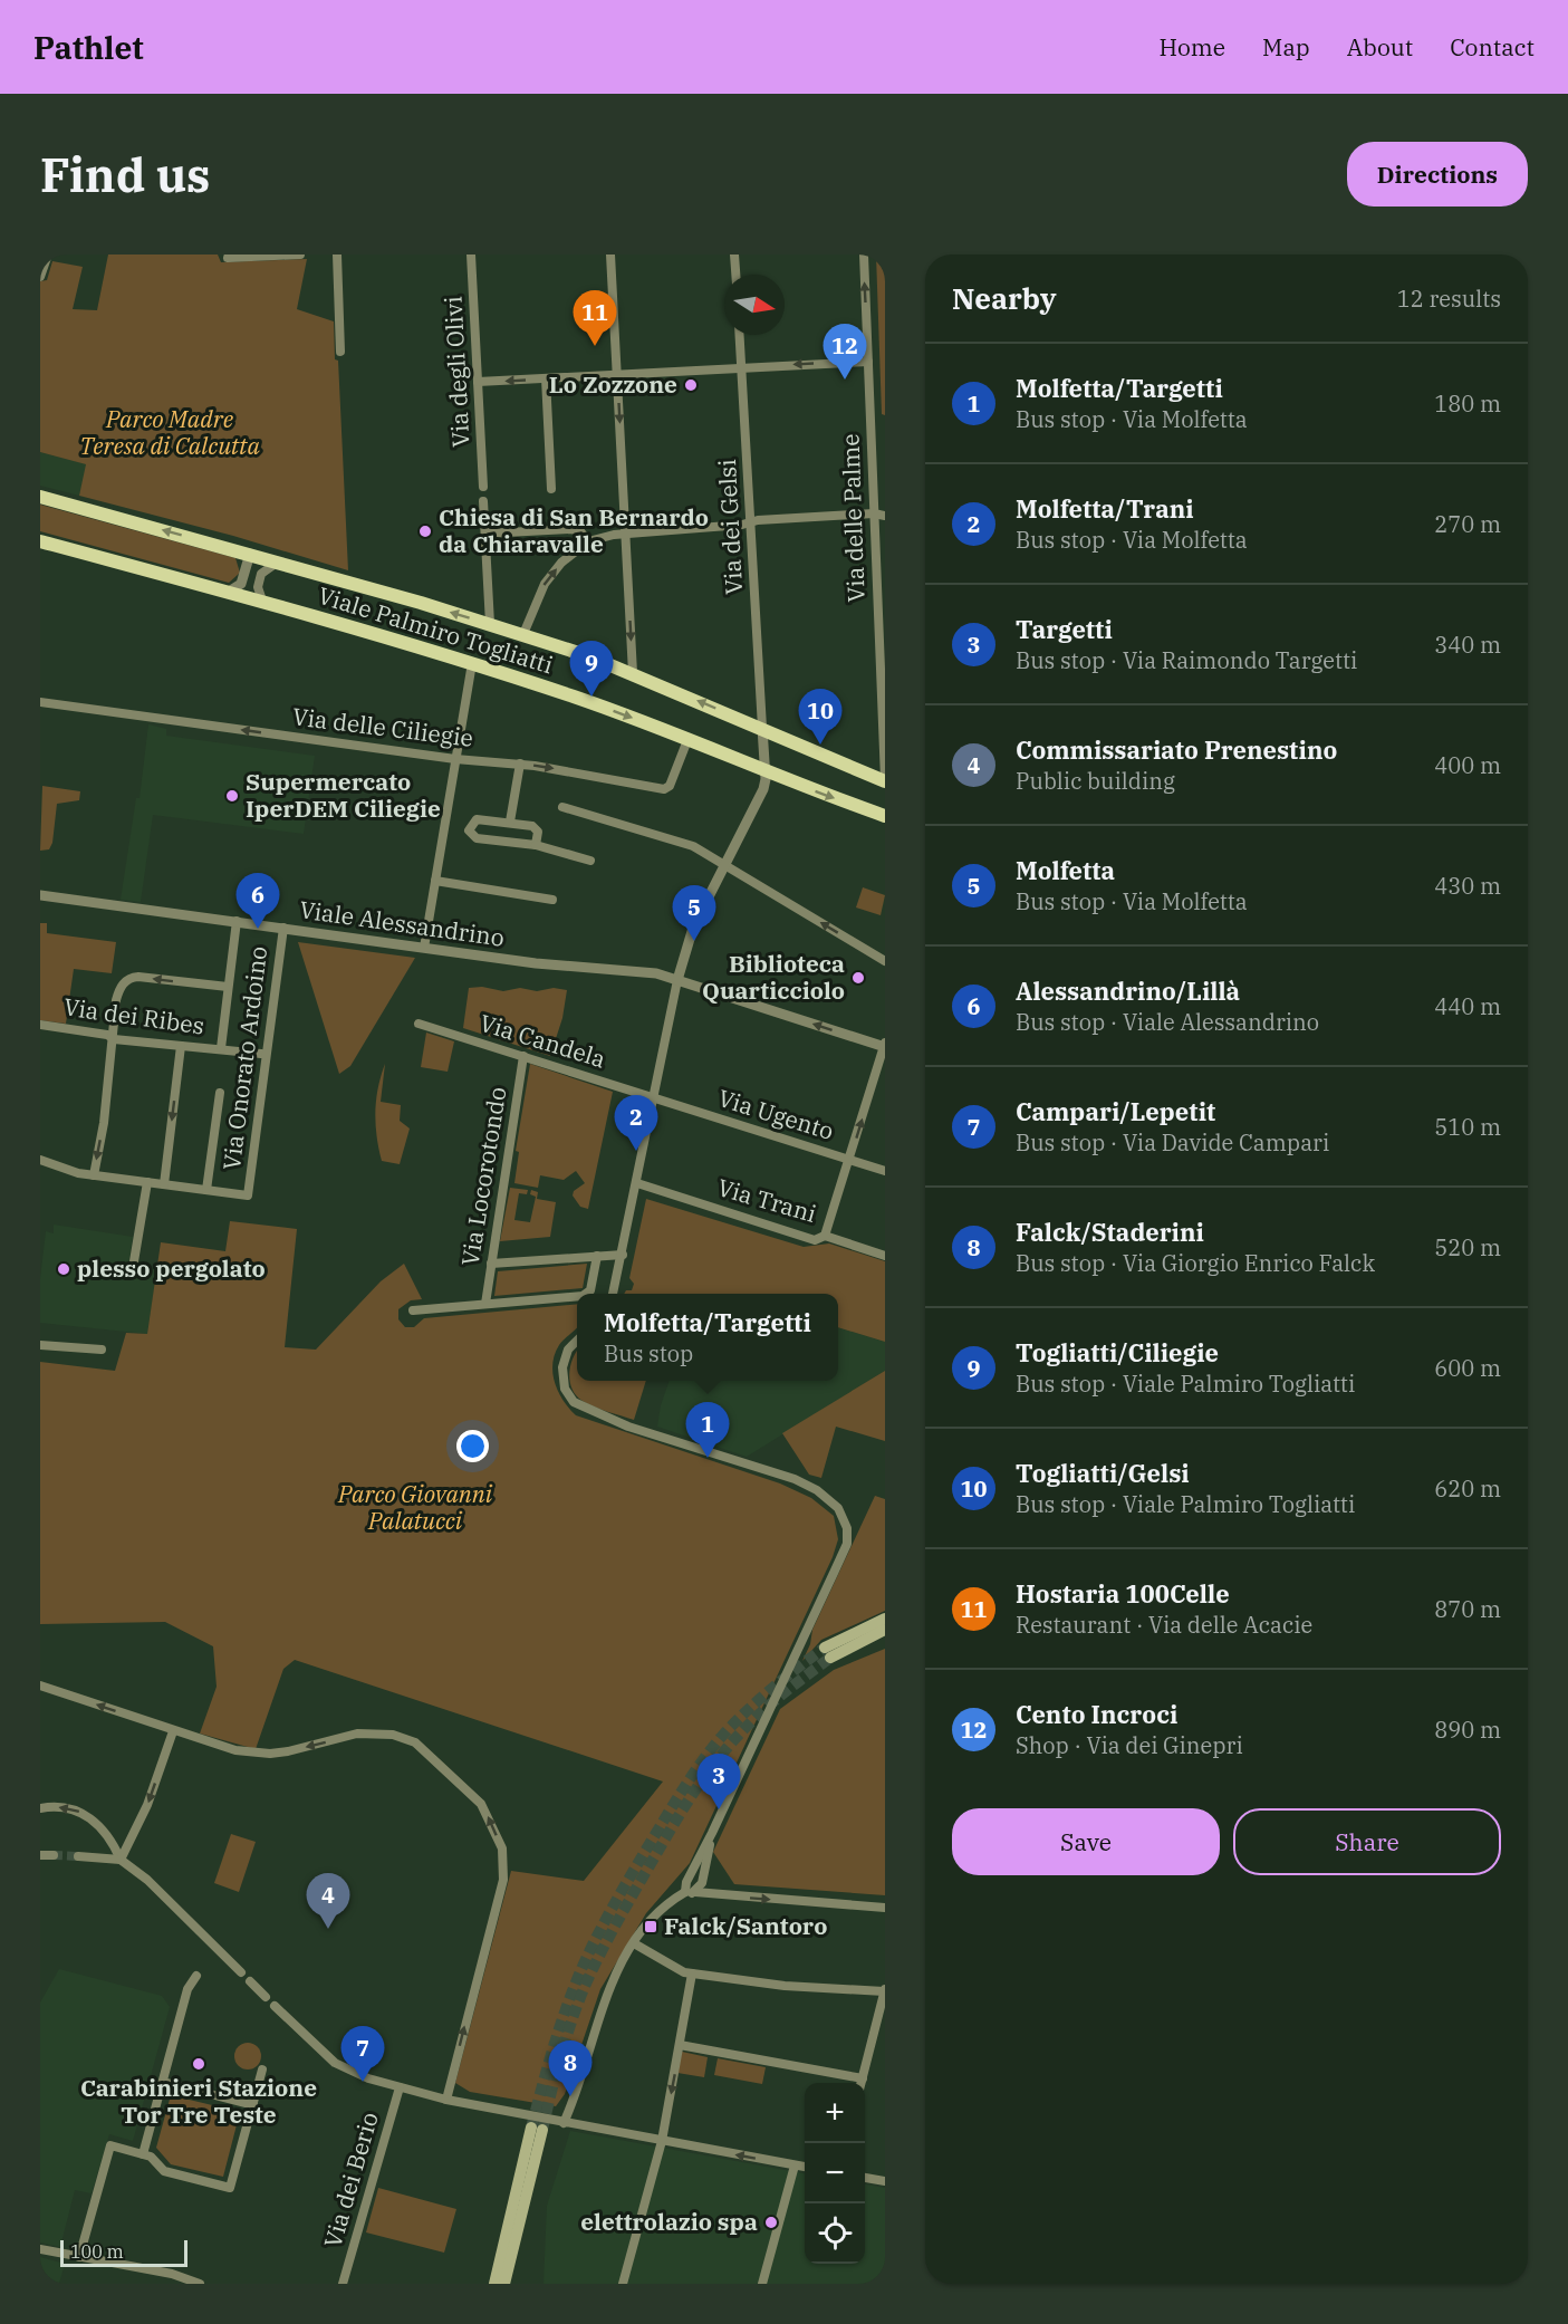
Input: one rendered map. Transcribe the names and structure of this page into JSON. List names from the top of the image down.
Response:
{
  "streets": {
    "main road": ["Viale Palmiro Togliatti"],
    "street": [
      "Via degli Olivi",
      "Via delle Palme",
      "Via dei Gelsi",
      "Via delle Ciliegie",
      "Viale Alessandrino",
      "Via dei Ribes",
      "Via Candela",
      "Via Onorato Ardoino",
      "Via Ugento",
      "Via Locorotondo",
      "Via Trani",
      "Via dei Berio"
    ]
  },
  "crossings": [
    ["Via delle Palme", "Viale Palmiro Togliatti"],
    ["Via dei Gelsi", "Viale Palmiro Togliatti"],
    ["Viale Palmiro Togliatti", "Via delle Ciliegie"],
    ["Viale Alessandrino", "Via Onorato Ardoino"],
    ["Via Candela", "Via Ugento"],
    ["Via Candela", "Via Locorotondo"]
  ],
  "parks": ["Parco Madre Teresa di Calcutta", "Parco Giovanni Palatucci"],
  "places": {
    "other": [
      "Lo Zozzone",
      "Chiesa di San Bernardo da Chiaravalle",
      "Supermercato IperDEM Ciliegie",
      "Biblioteca Quarticciolo",
      "plesso pergolato",
      "Carabinieri Stazione Tor Tre Teste",
      "elettrolazio spa"
    ],
    "transit": ["Falck/Santoro"]
  },
  "scale_bar": "100 m",
  "north": "right",
  "page": {
    "header": "Pathlet",
    "nav": [
      "Home",
      "Map",
      "About",
      "Contact"
    ],
    "buttons": [
      "Directions",
      ["Save", "Share"]
    ],
    "title": "Find us",
    "heading": ["Nearby", "12 results"],
    "pins": [
      "11",
      "12",
      "9",
      "10",
      "6",
      "5",
      "2",
      "1",
      "3",
      "4",
      "7",
      "8"
    ],
    "list": [
      {
        "mark": "1",
        "name": "Molfetta/Targetti",
        "note": "Bus stop · Via Molfetta",
        "value": "180 m"
      },
      {
        "mark": "2",
        "name": "Molfetta/Trani",
        "note": "Bus stop · Via Molfetta",
        "value": "270 m"
      },
      {
        "mark": "3",
        "name": "Targetti",
        "note": "Bus stop · Via Raimondo Targetti",
        "value": "340 m"
      },
      {
        "mark": "4",
        "name": "Commissariato Prenestino",
        "note": "Public building",
        "value": "400 m"
      },
      {
        "mark": "5",
        "name": "Molfetta",
        "note": "Bus stop · Via Molfetta",
        "value": "430 m"
      },
      {
        "mark": "6",
        "name": "Alessandrino/Lillà",
        "note": "Bus stop · Viale Alessandrino",
        "value": "440 m"
      },
      {
        "mark": "7",
        "name": "Campari/Lepetit",
        "note": "Bus stop · Via Davide Campari",
        "value": "510 m"
      },
      {
        "mark": "8",
        "name": "Falck/Staderini",
        "note": "Bus stop · Via Giorgio Enrico Falck",
        "value": "520 m"
      },
      {
        "mark": "9",
        "name": "Togliatti/Ciliegie",
        "note": "Bus stop · Viale Palmiro Togliatti",
        "value": "600 m"
      },
      {
        "mark": "10",
        "name": "Togliatti/Gelsi",
        "note": "Bus stop · Viale Palmiro Togliatti",
        "value": "620 m"
      },
      {
        "mark": "11",
        "name": "Hostaria 100Celle",
        "note": "Restaurant · Via delle Acacie",
        "value": "870 m"
      },
      {
        "mark": "12",
        "name": "Cento Incroci",
        "note": "Shop · Via dei Ginepri",
        "value": "890 m"
      }
    ],
    "popup": ["Molfetta/Targetti", "Bus stop"],
    "map_buttons": ["+", "−"],
    "scale": "100 m"
  }
}
